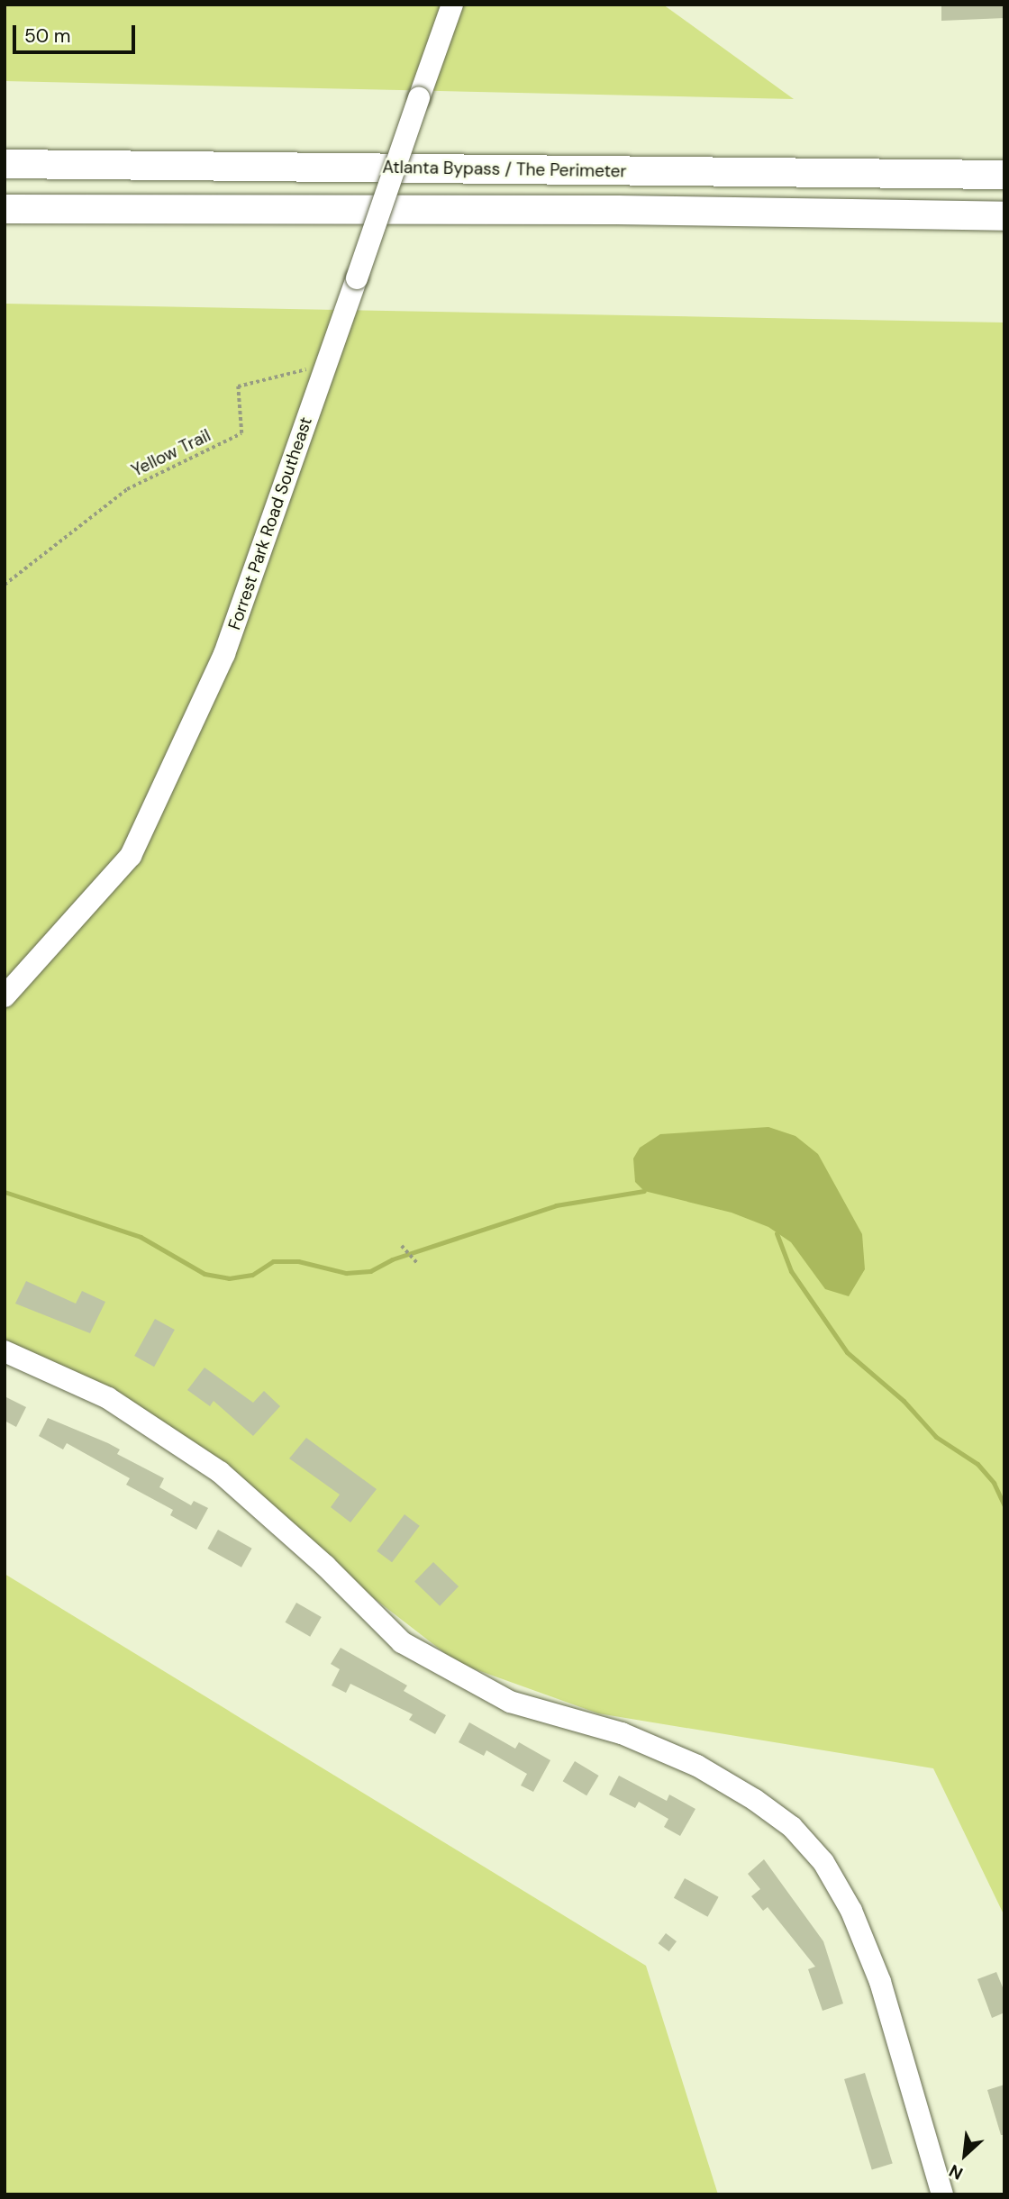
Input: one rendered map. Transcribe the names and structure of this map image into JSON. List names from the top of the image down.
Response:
{
  "streets": {
    "highway": ["Atlanta Bypass / The Perimeter"],
    "street": ["Forrest Park Road Southeast"],
    "path": ["Yellow Trail"]
  },
  "crossings": [
    ["Yellow Trail", "Forrest Park Road Southeast"]
  ],
  "scale_bar": "50 m",
  "north": "bottom left"
}
